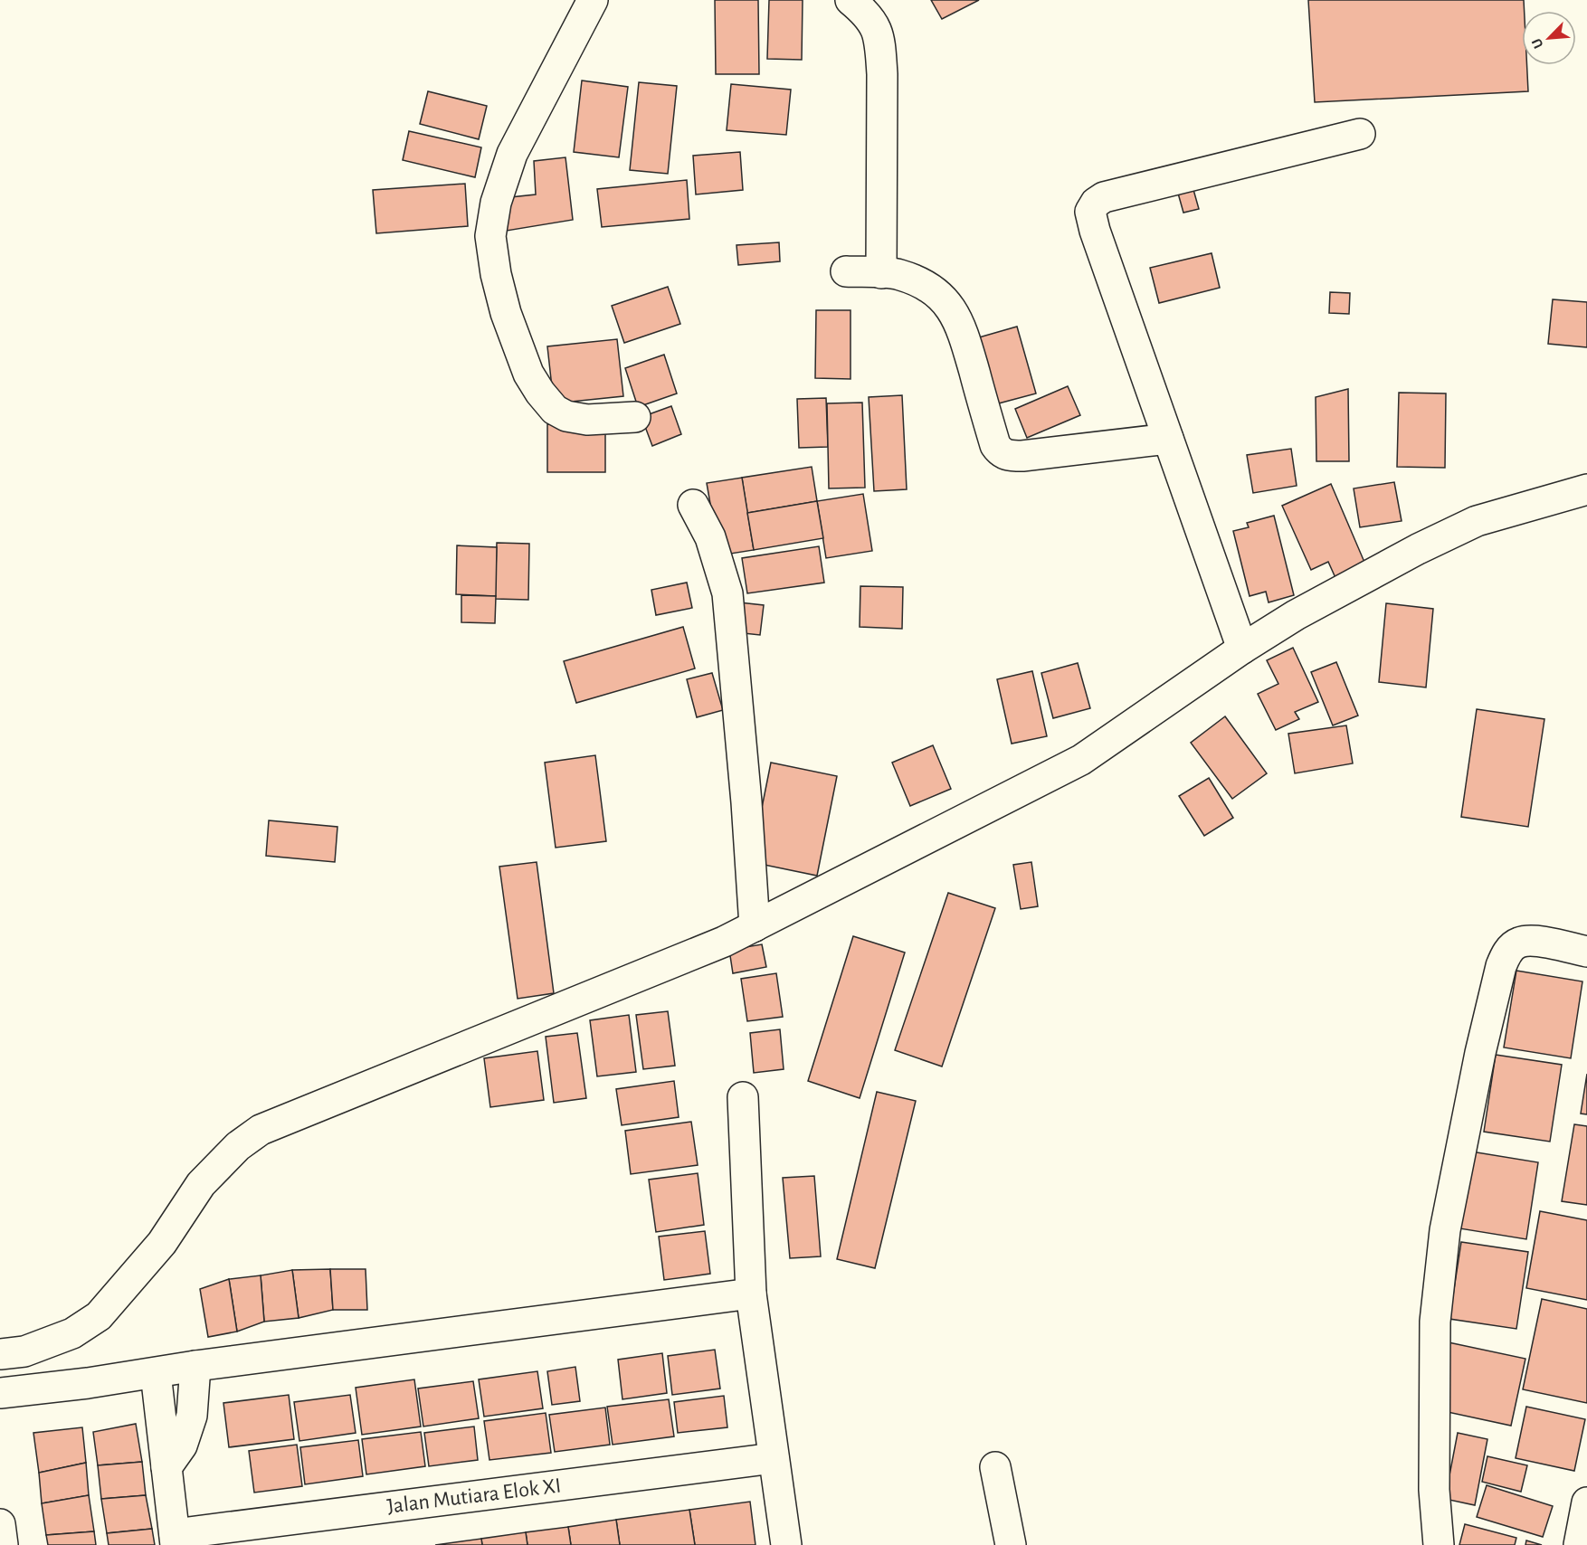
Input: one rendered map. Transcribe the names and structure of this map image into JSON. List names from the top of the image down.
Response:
{
  "streets": {
    "street": ["Jalan Mutiara Elok XI"]
  },
  "north": "bottom left"
}
